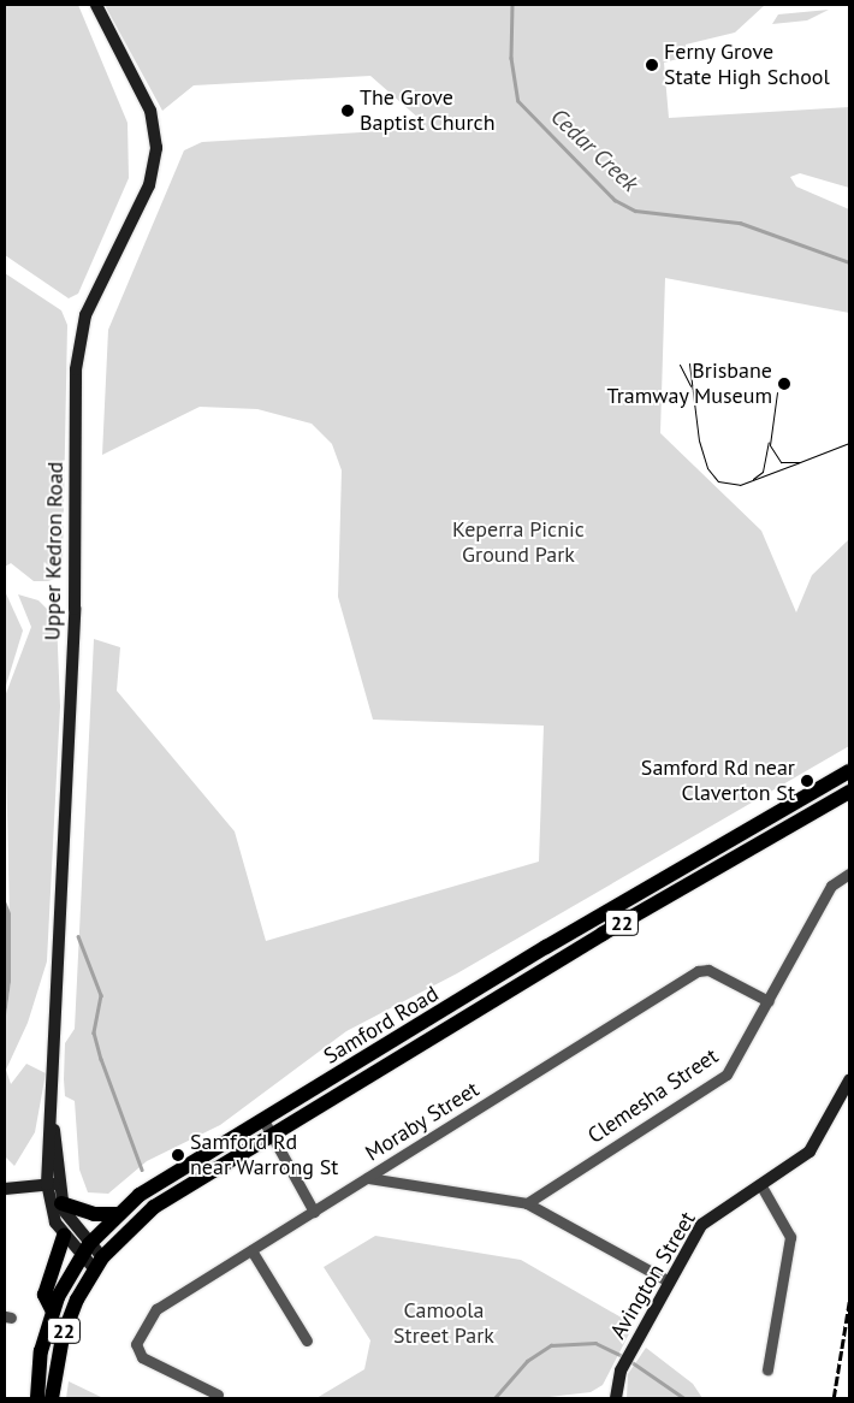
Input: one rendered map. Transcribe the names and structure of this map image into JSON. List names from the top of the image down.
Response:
{
  "streets": {
    "main road": [
      "Upper Kedron Road",
      "22",
      "Samford Road",
      "Avington Street"
    ],
    "street": ["Clemesha Street", "Moraby Street"]
  },
  "crossings": [
    ["Upper Kedron Road", "Samford Road"],
    ["Clemesha Street", "Moraby Street"]
  ],
  "water": ["Cedar Creek"],
  "parks": ["Keperra Picnic Ground Park", "Camoola Street Park"],
  "places": [
    "Ferny Grove State High School",
    "The Grove Baptist Church",
    "Brisbane Tramway Museum",
    "Samford Rd near Claverton St",
    "Samford Rd near Warrong St"
  ]
}
